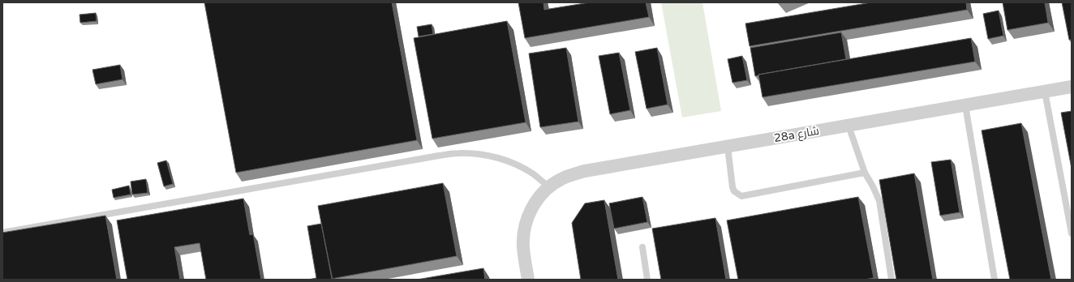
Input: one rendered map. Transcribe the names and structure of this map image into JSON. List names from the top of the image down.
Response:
{
  "streets": {
    "street": ["28a شارع"]
  }
}
